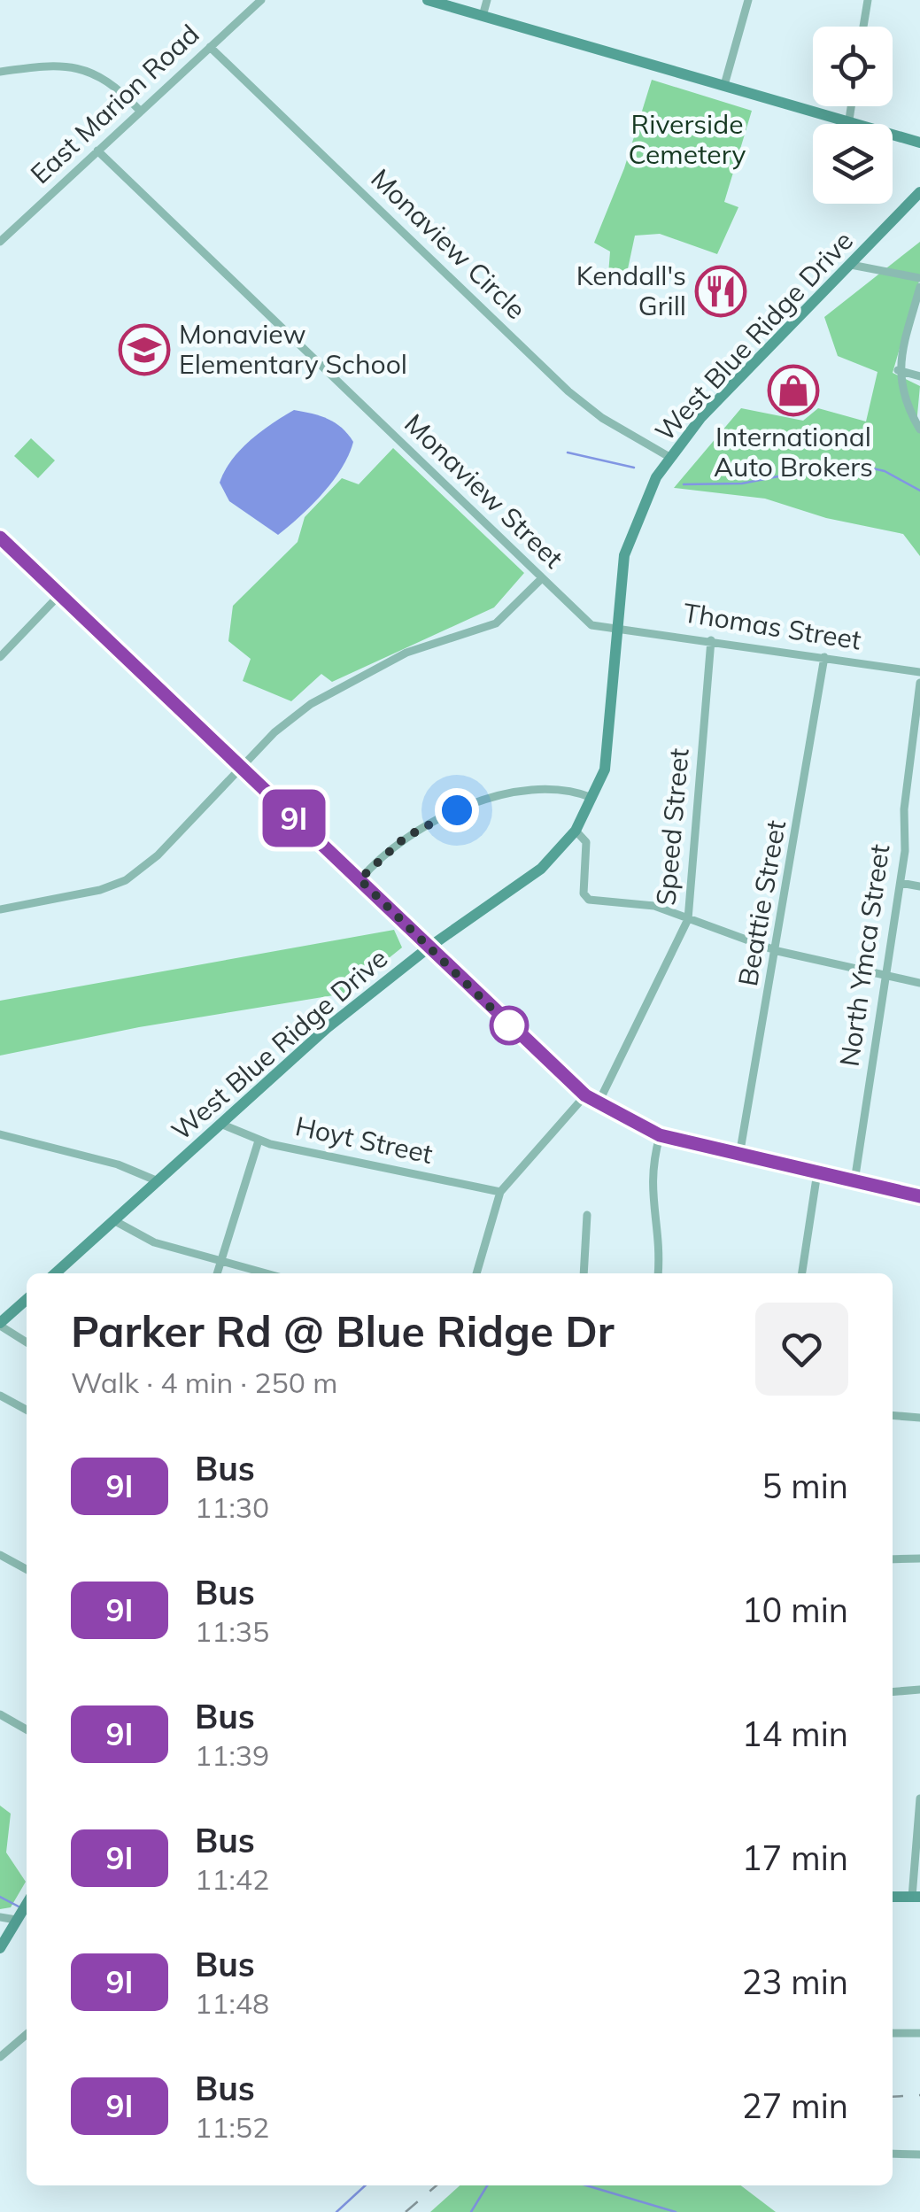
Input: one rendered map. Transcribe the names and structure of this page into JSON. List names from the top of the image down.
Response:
{
  "streets": {
    "main road": ["West Blue Ridge Drive"],
    "street": [
      "East Marion Road",
      "Monaview Circle",
      "Monaview Street",
      "Thomas Street",
      "Speed Street",
      "Beattie Street",
      "North Ymca Street",
      "Hoyt Street"
    ]
  },
  "crossings": [
    ["East Marion Road", "Monaview Circle"],
    ["East Marion Road", "Monaview Street"],
    ["Monaview Circle", "West Blue Ridge Drive"],
    ["West Blue Ridge Drive", "Monaview Street"],
    ["West Blue Ridge Drive", "Thomas Street"],
    ["West Blue Ridge Drive", "Hoyt Street"],
    ["Monaview Street", "Thomas Street"],
    ["Thomas Street", "Speed Street"],
    ["Thomas Street", "Beattie Street"]
  ],
  "parks": ["Riverside Cemetery"],
  "places": {
    "restaurant": ["Kendall's Grill"],
    "school or university": ["Monaview Elementary School"],
    "shop": ["International Auto Brokers"]
  },
  "lines": ["bus line 9I"],
  "page": {
    "on_map": "9I",
    "heading": ["Parker Rd @ Blue Ridge Dr", "Walk · 4 min · 250 m"],
    "list": [
      {
        "mark": "9I",
        "name": "Bus",
        "note": "11:30",
        "value": "5 min"
      },
      {
        "mark": "9I",
        "name": "Bus",
        "note": "11:35",
        "value": "10 min"
      },
      {
        "mark": "9I",
        "name": "Bus",
        "note": "11:39",
        "value": "14 min"
      },
      {
        "mark": "9I",
        "name": "Bus",
        "note": "11:42",
        "value": "17 min"
      },
      {
        "mark": "9I",
        "name": "Bus",
        "note": "11:48",
        "value": "23 min"
      },
      {
        "mark": "9I",
        "name": "Bus",
        "note": "11:52",
        "value": "27 min"
      }
    ]
  }
}
